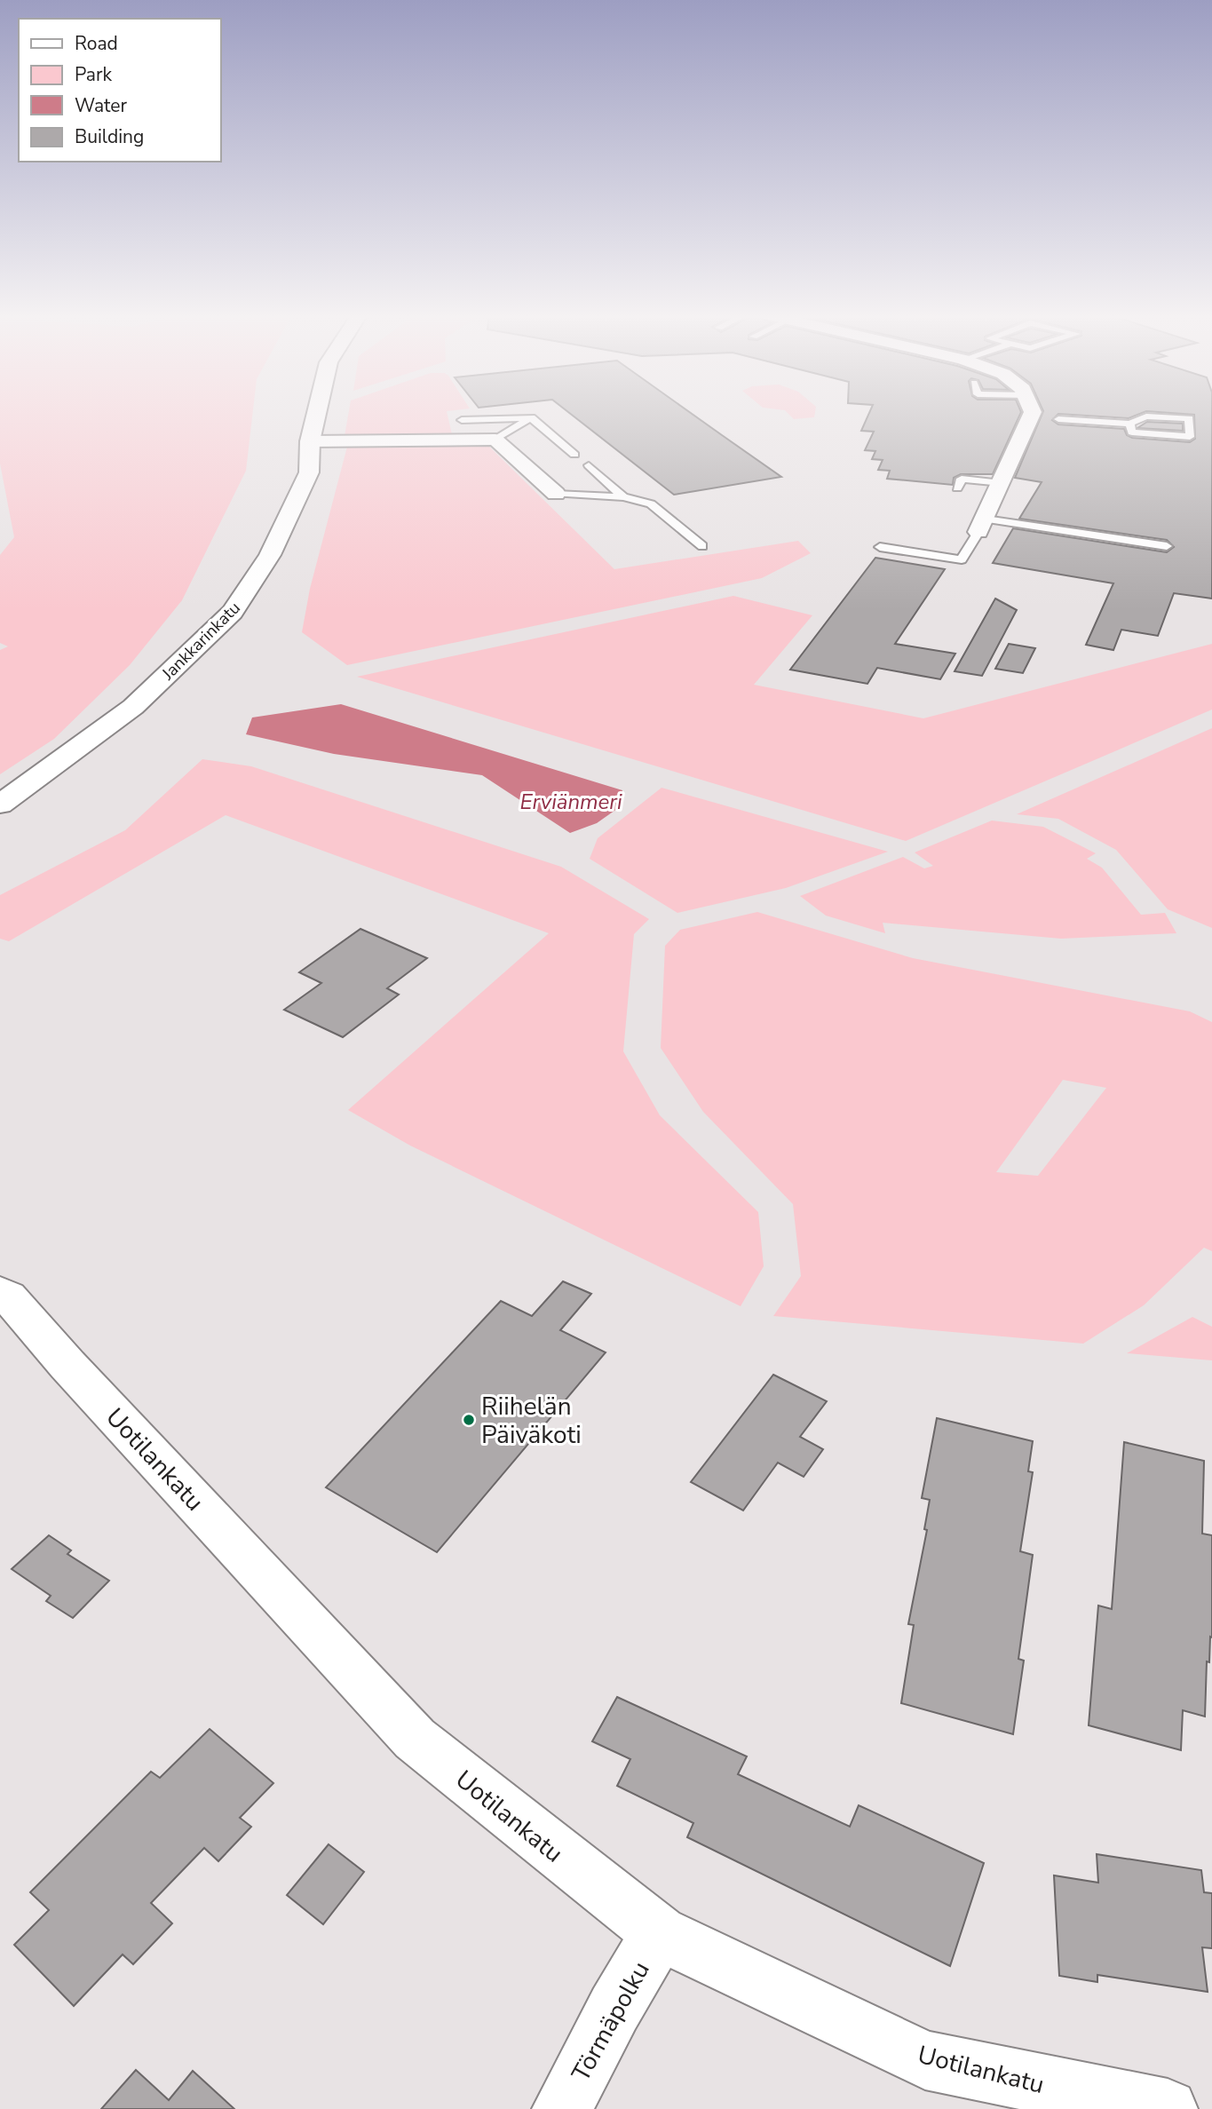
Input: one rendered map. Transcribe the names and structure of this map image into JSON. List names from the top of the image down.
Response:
{
  "streets": {
    "street": ["Jankkarinkatu", "Uotilankatu", "Törmäpolku"]
  },
  "crossings": [
    ["Uotilankatu", "Törmäpolku"]
  ],
  "water": ["Erviänmeri"],
  "places": ["Riihelän Päiväkoti"],
  "legend": [
    "Road",
    "Park",
    "Water",
    "Building"
  ]
}
